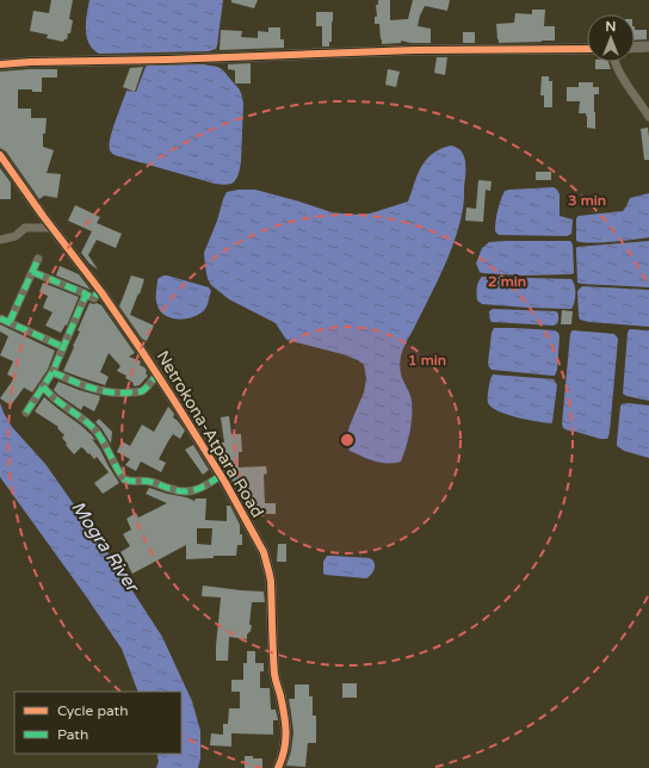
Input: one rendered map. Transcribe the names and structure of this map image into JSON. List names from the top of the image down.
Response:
{
  "streets": {
    "street": ["Netrokona-Atpara Road"]
  },
  "water": ["Mogra River"],
  "legend": ["Cycle path", "Path"],
  "north": "top",
  "rings": ["3 min", "2 min", "1 min"]
}
